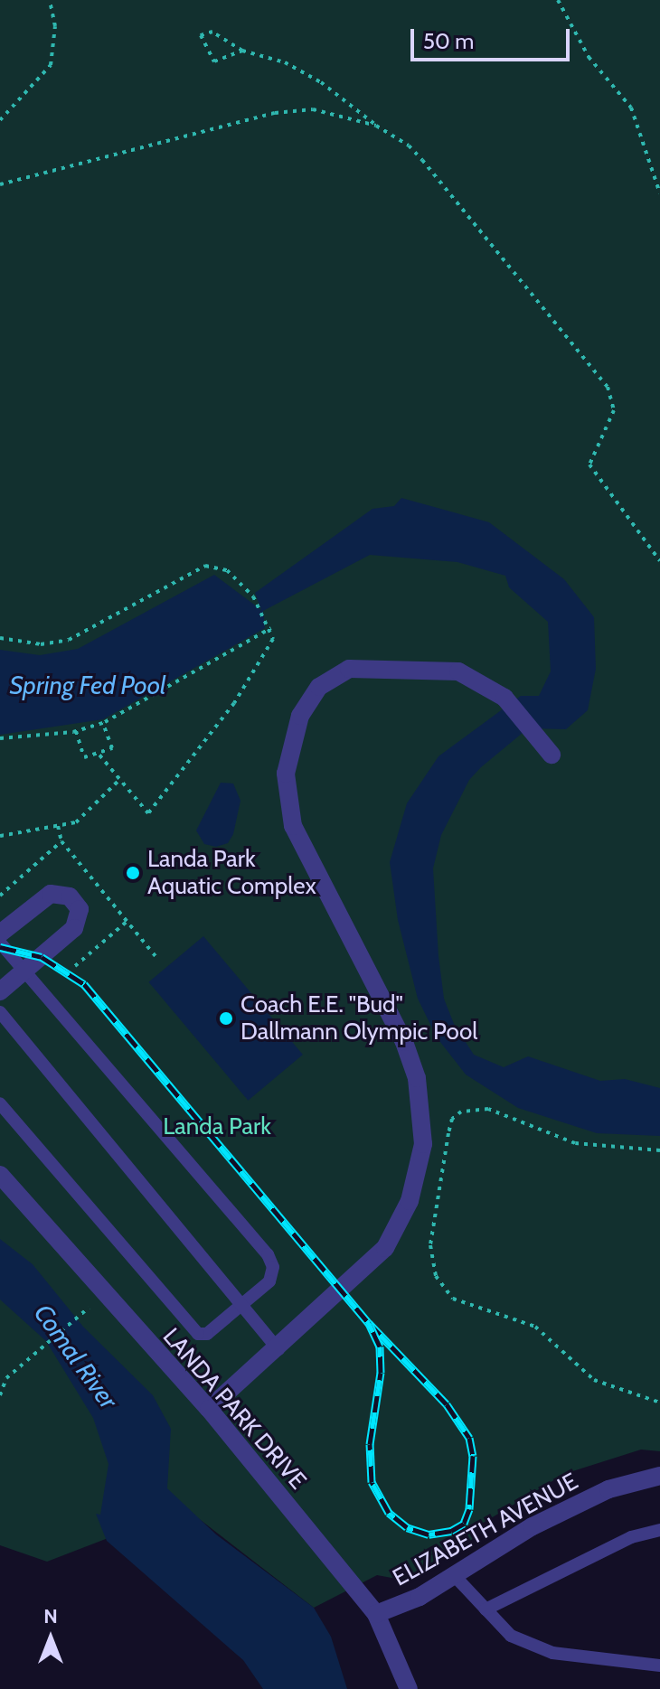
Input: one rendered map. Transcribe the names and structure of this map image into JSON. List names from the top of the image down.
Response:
{
  "streets": {
    "street": ["LANDA PARK DRIVE", "ELIZABETH AVENUE"]
  },
  "crossings": [
    ["LANDA PARK DRIVE", "ELIZABETH AVENUE"]
  ],
  "water": ["Spring Fed Pool", "Comal River"],
  "parks": ["Landa Park"],
  "places": ["Landa Park Aquatic Complex", "Coach E.E. \"Bud\" Dallmann Olympic Pool"],
  "scale_bar": "50 m",
  "north": "top"
}
